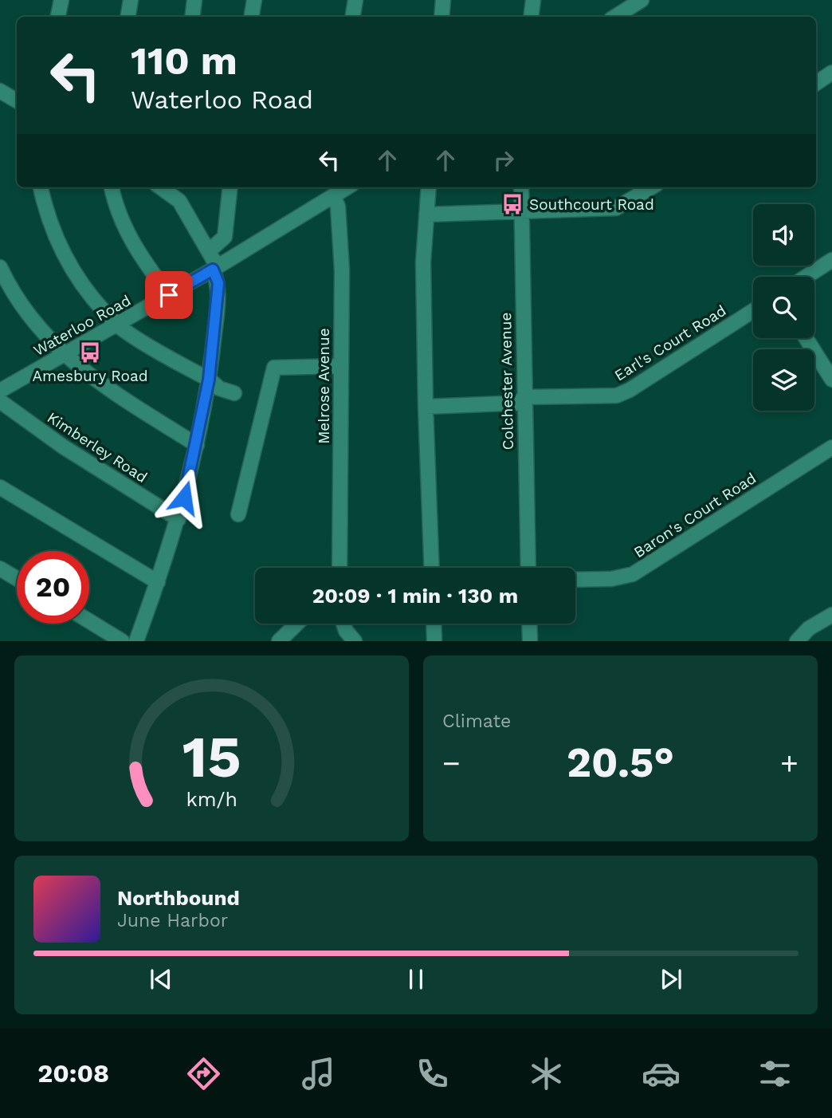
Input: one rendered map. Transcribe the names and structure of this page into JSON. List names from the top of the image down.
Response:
{
  "streets": {
    "street": [
      "Waterloo Road",
      "Earl's Court Road",
      "Colchester Avenue",
      "Melrose Avenue",
      "Kimberley Road",
      "Baron's Court Road"
    ]
  },
  "crossings": [
    ["Waterloo Road", "Melrose Avenue"],
    ["Earl's Court Road", "Colchester Avenue"]
  ],
  "places": {
    "bus stop": ["Southcourt Road", "Amesbury Road"]
  },
  "page": {
    "turn": ["110 m", "Waterloo Road"],
    "limit": "20",
    "trip": "20:09 · 1 min · 130 m",
    "tile": "Climate",
    "heat": ["−", "20.5°", "+"],
    "song": ["Northbound", "June Harbor"],
    "tabs": "20:08",
    "gauge": ["15", "km/h"]
  }
}
